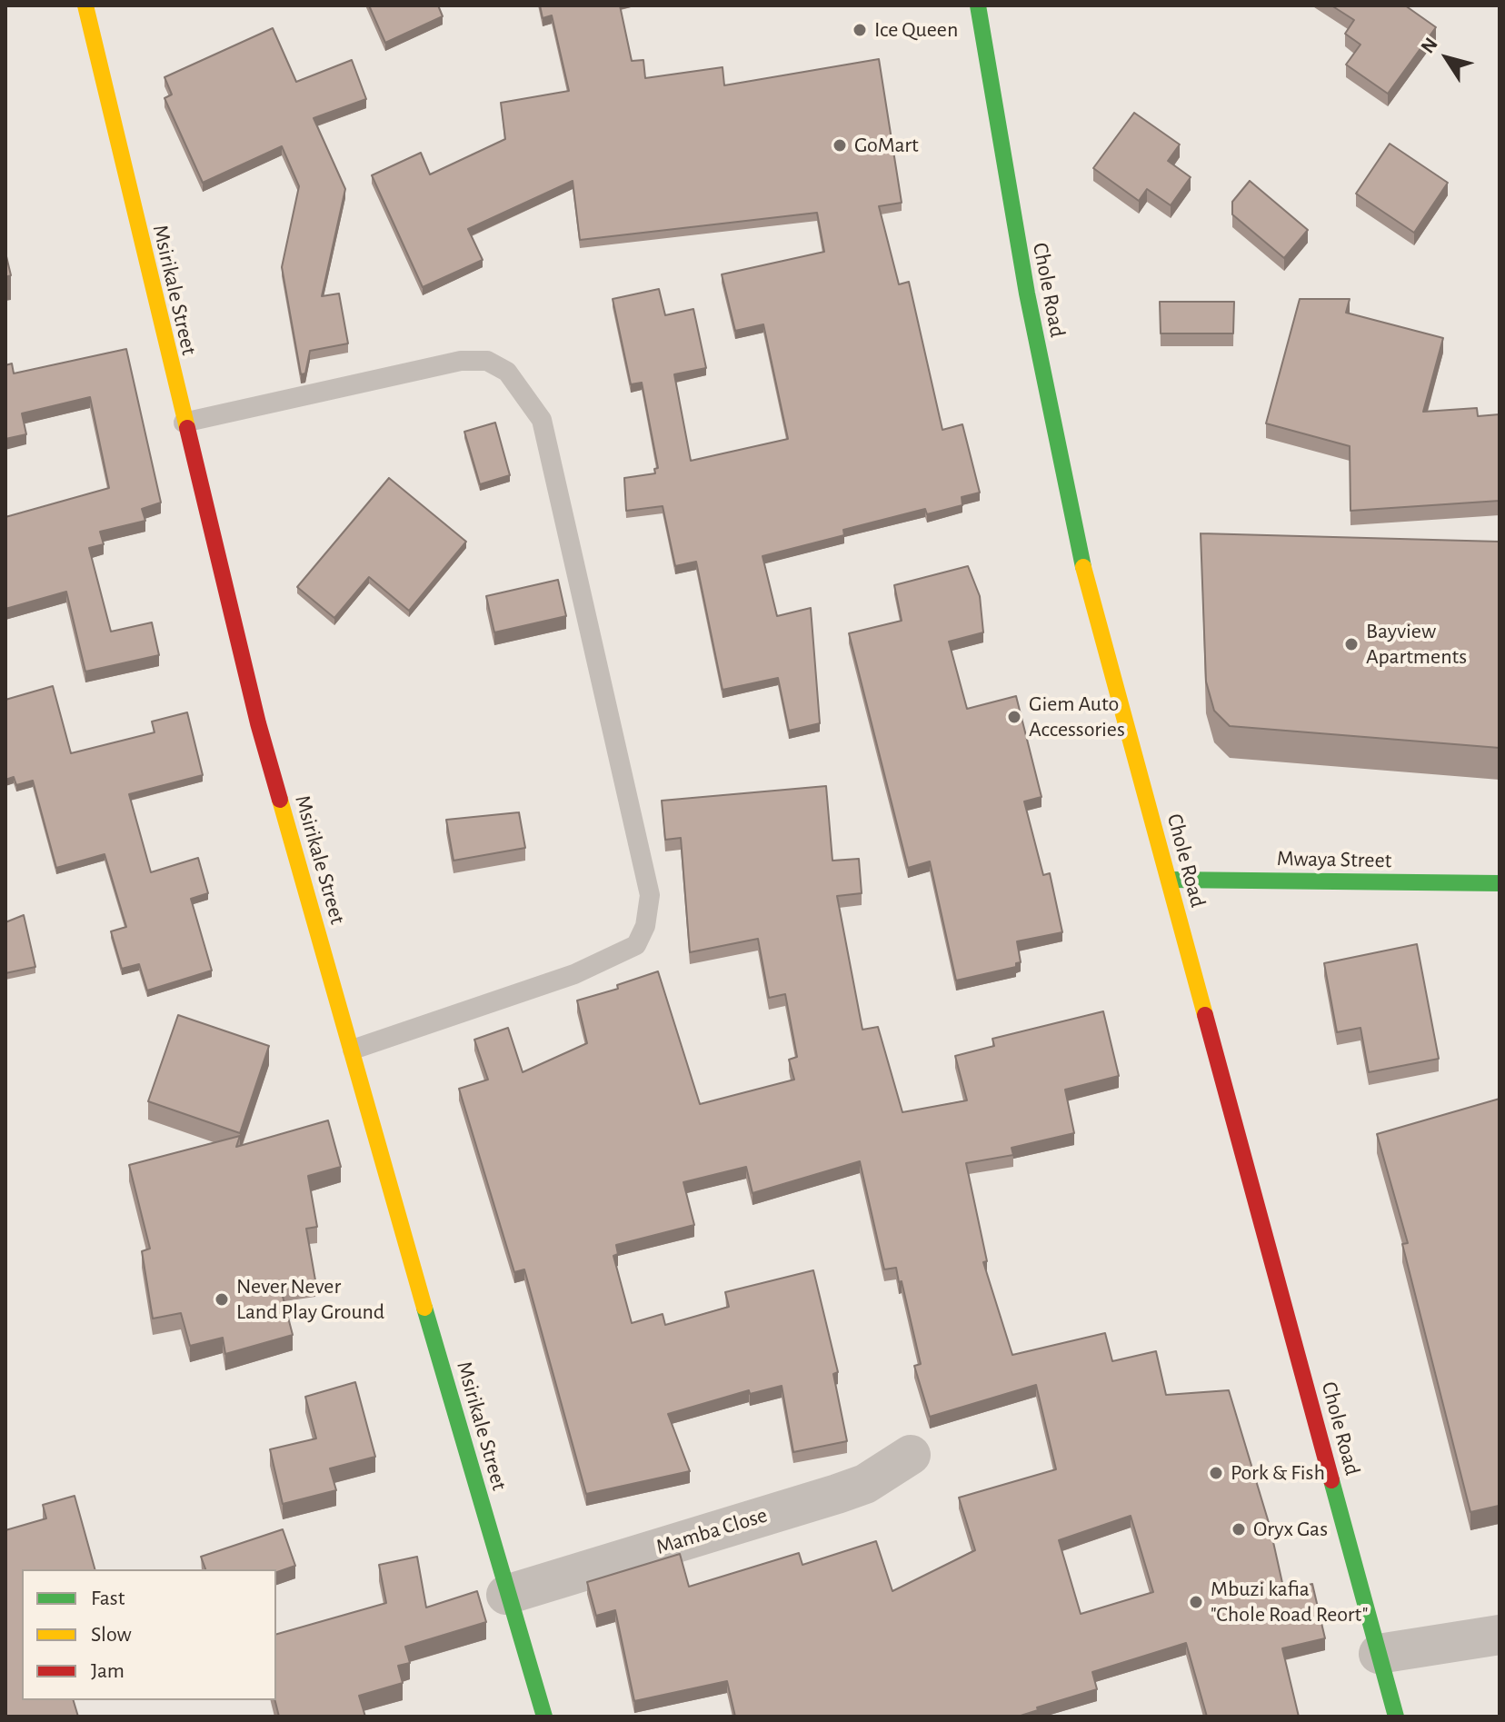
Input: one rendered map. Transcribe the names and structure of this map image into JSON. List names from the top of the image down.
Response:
{
  "streets": {
    "street": [
      "Msirikale Street",
      "Chole Road",
      "Mwaya Street",
      "Mamba Close"
    ]
  },
  "crossings": [
    ["Msirikale Street", "Mamba Close"],
    ["Chole Road", "Mwaya Street"]
  ],
  "places": [
    "Ice Queen",
    "GoMart",
    "Bayview Apartments",
    "Giem Auto Accessories",
    "Never Never Land Play Ground",
    "Pork & Fish",
    "Oryx Gas",
    "Mbuzi kafia \"Chole Road Reort\""
  ],
  "legend": ["Fast", "Slow", "Jam"],
  "north": "top left"
}
